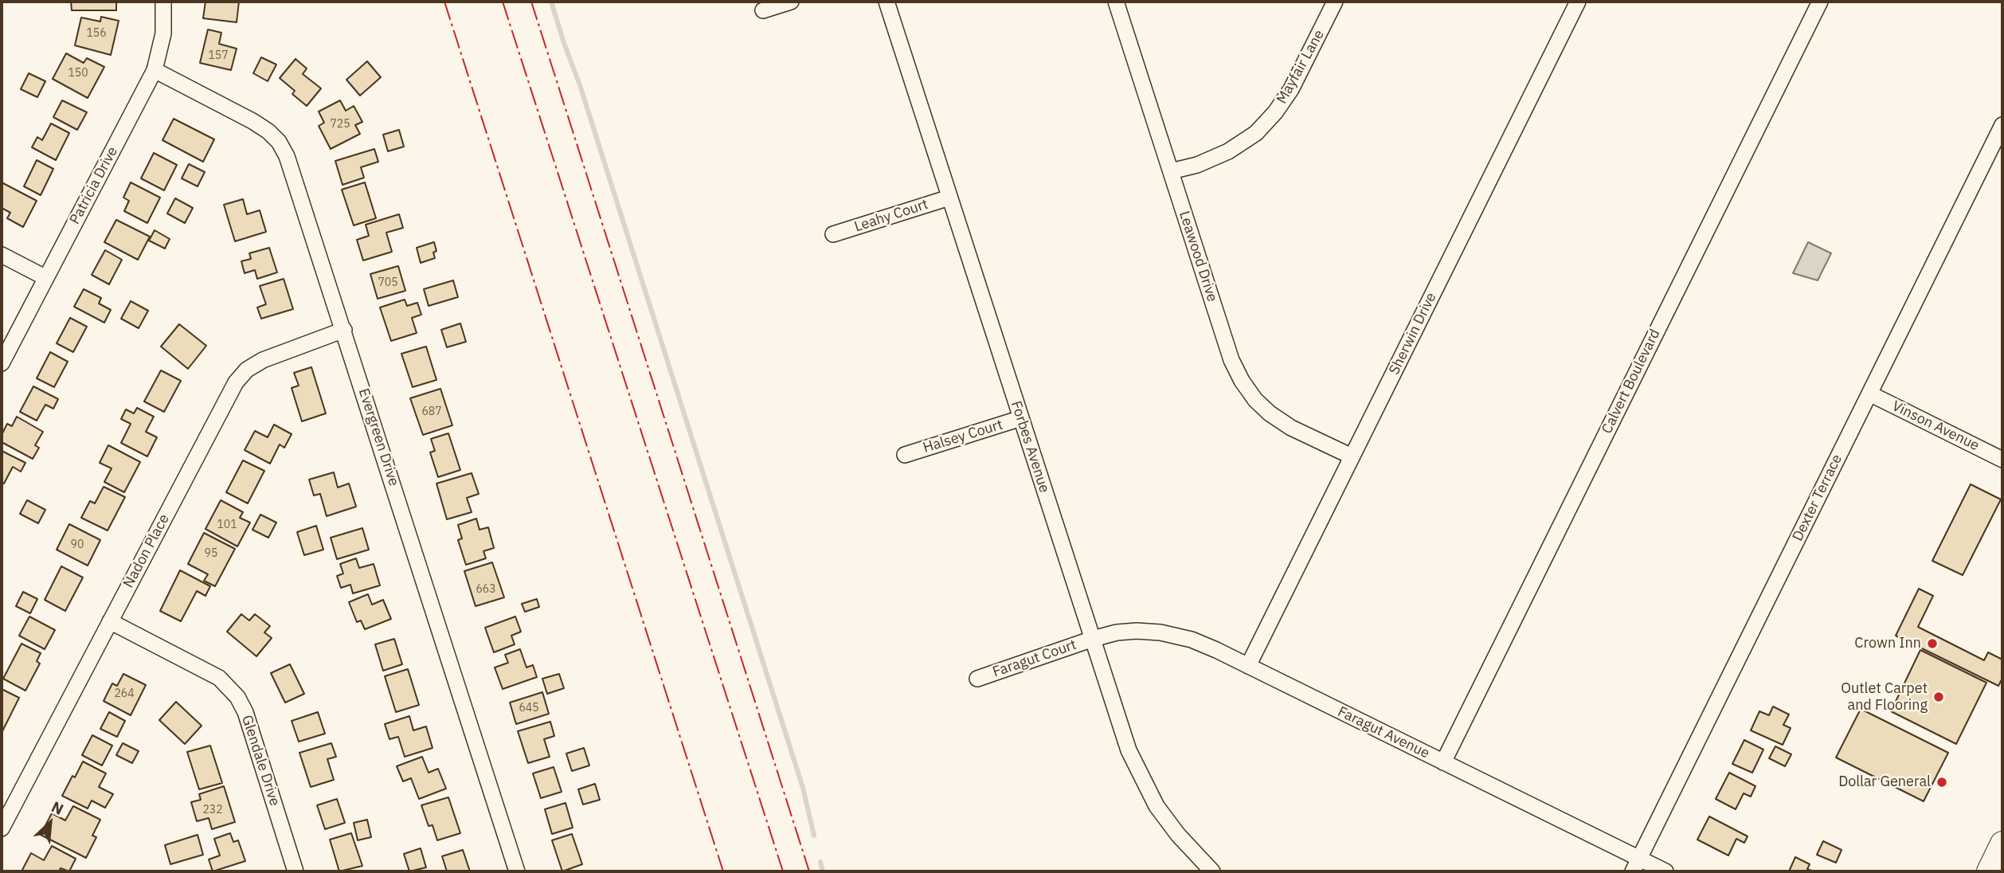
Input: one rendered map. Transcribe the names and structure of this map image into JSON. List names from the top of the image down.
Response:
{
  "streets": {
    "street": [
      "Mayfair Lane",
      "Patricia Drive",
      "Leahy Court",
      "Leawood Drive",
      "Sherwin Drive",
      "Calvert Boulevard",
      "Vinson Avenue",
      "Halsey Court",
      "Evergreen Drive",
      "Forbes Avenue",
      "Dexter Terrace",
      "Nadon Place",
      "Faragut Court",
      "Faragut Avenue",
      "Glendale Drive"
    ]
  },
  "crossings": [
    ["Mayfair Lane", "Leawood Drive"],
    ["Patricia Drive", "Evergreen Drive"],
    ["Leahy Court", "Forbes Avenue"],
    ["Leawood Drive", "Sherwin Drive"],
    ["Sherwin Drive", "Faragut Avenue"],
    ["Calvert Boulevard", "Faragut Avenue"],
    ["Vinson Avenue", "Dexter Terrace"],
    ["Halsey Court", "Forbes Avenue"],
    ["Evergreen Drive", "Nadon Place"],
    ["Forbes Avenue", "Faragut Court"],
    ["Forbes Avenue", "Faragut Avenue"],
    ["Dexter Terrace", "Faragut Avenue"],
    ["Nadon Place", "Glendale Drive"],
    ["Faragut Court", "Faragut Avenue"]
  ],
  "places": ["Crown Inn", "Outlet Carpet and Flooring", "Dollar General"],
  "house_numbers": [
    "156",
    "157",
    "150",
    "725",
    "705",
    "687",
    "101",
    "90",
    "95",
    "663",
    "264",
    "645",
    "232"
  ],
  "north": "top right"
}
